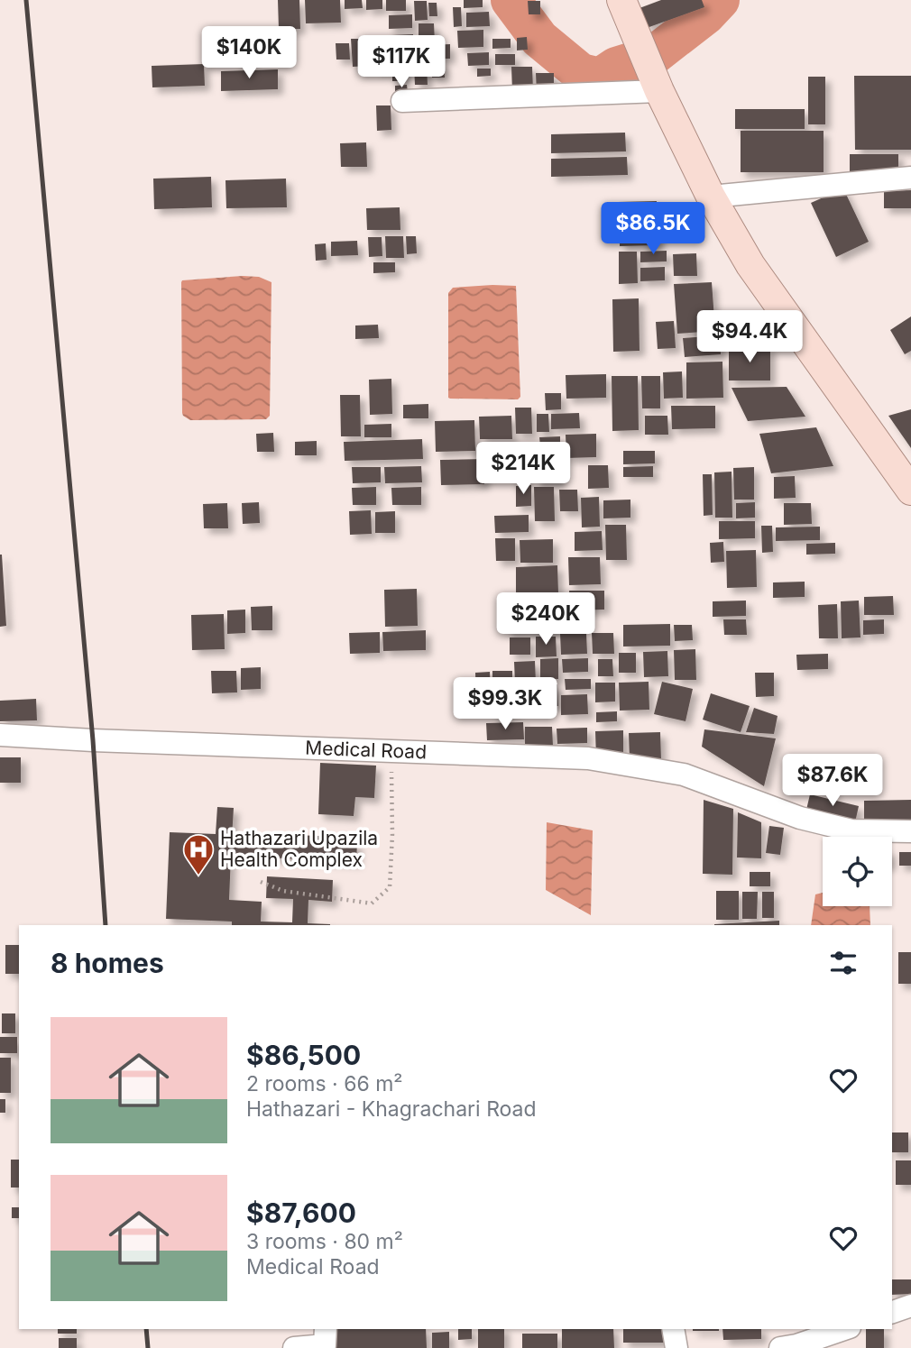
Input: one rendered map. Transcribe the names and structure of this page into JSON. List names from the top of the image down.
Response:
{
  "streets": {
    "street": ["Medical Road"]
  },
  "places": {
    "hospital": ["Hathazari Upazila Health Complex"]
  },
  "page": {
    "price": [
      "$140K",
      "$117K",
      "$86.5K",
      "$94.4K",
      "$214K",
      "$240K",
      "$99.3K",
      "$87.6K"
    ],
    "heading": "8 homes",
    "list": [
      {
        "name": "$86,500",
        "note": "2 rooms · 66 m² · Hathazari - Khagrachari Road"
      },
      {
        "name": "$87,600",
        "note": "3 rooms · 80 m² · Medical Road"
      }
    ]
  }
}
